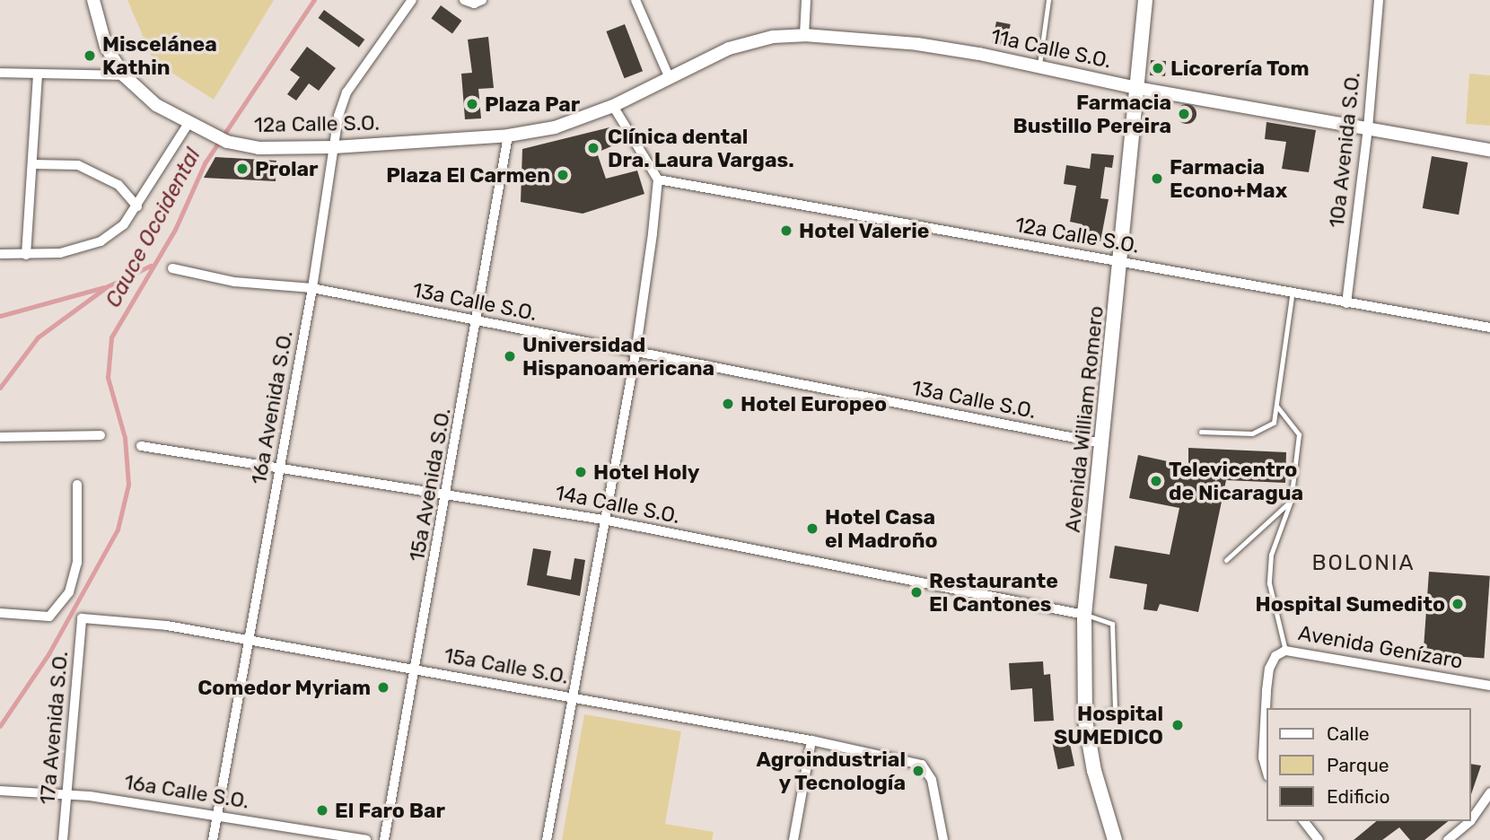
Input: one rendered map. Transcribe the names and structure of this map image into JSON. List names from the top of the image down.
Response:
{
  "streets": {
    "main road": ["Avenida William Romero"],
    "street": [
      "11a Calle S.O.",
      "12a Calle S.O.",
      "10a Avenida S.O.",
      "13a Calle S.O.",
      "16a Avenida S.O.",
      "15a Avenida S.O.",
      "14a Calle S.O.",
      "Avenida Genízaro",
      "15a Calle S.O.",
      "17a Avenida S.O.",
      "16a Calle S.O."
    ]
  },
  "crossings": [
    ["11a Calle S.O.", "12a Calle S.O."],
    ["11a Calle S.O.", "10a Avenida S.O."],
    ["11a Calle S.O.", "Avenida William Romero"],
    ["12a Calle S.O.", "10a Avenida S.O."],
    ["12a Calle S.O.", "16a Avenida S.O."],
    ["12a Calle S.O.", "Avenida William Romero"],
    ["12a Calle S.O.", "15a Avenida S.O."],
    ["13a Calle S.O.", "16a Avenida S.O."],
    ["13a Calle S.O.", "Avenida William Romero"],
    ["13a Calle S.O.", "15a Avenida S.O."],
    ["16a Avenida S.O.", "14a Calle S.O."],
    ["16a Avenida S.O.", "15a Calle S.O."],
    ["16a Avenida S.O.", "16a Calle S.O."],
    ["Avenida William Romero", "14a Calle S.O."],
    ["15a Avenida S.O.", "14a Calle S.O."],
    ["15a Avenida S.O.", "15a Calle S.O."],
    ["15a Calle S.O.", "17a Avenida S.O."],
    ["17a Avenida S.O.", "16a Calle S.O."]
  ],
  "districts": ["BOLONIA"],
  "water": ["Cauce Occidental"],
  "places": [
    "Miscelánea Kathin",
    "Licorería Tom",
    "Plaza Par",
    "Farmacia Bustillo Pereira",
    "Clínica dental Dra. Laura Vargas.",
    "Prolar",
    "Plaza El Carmen",
    "Farmacia Econo+Max",
    "Hotel Valerie",
    "Universidad Hispanoamericana",
    "Hotel Europeo",
    "Hotel Holy",
    "Televicentro de Nicaragua",
    "Hotel Casa el Madroño",
    "Restaurante El Cantones",
    "Hospital Sumedito",
    "Comedor Myriam",
    "Hospital SUMEDICO",
    "Agroindustrial y Tecnología",
    "El Faro Bar"
  ],
  "legend": ["Calle", "Parque", "Edificio"]
}
